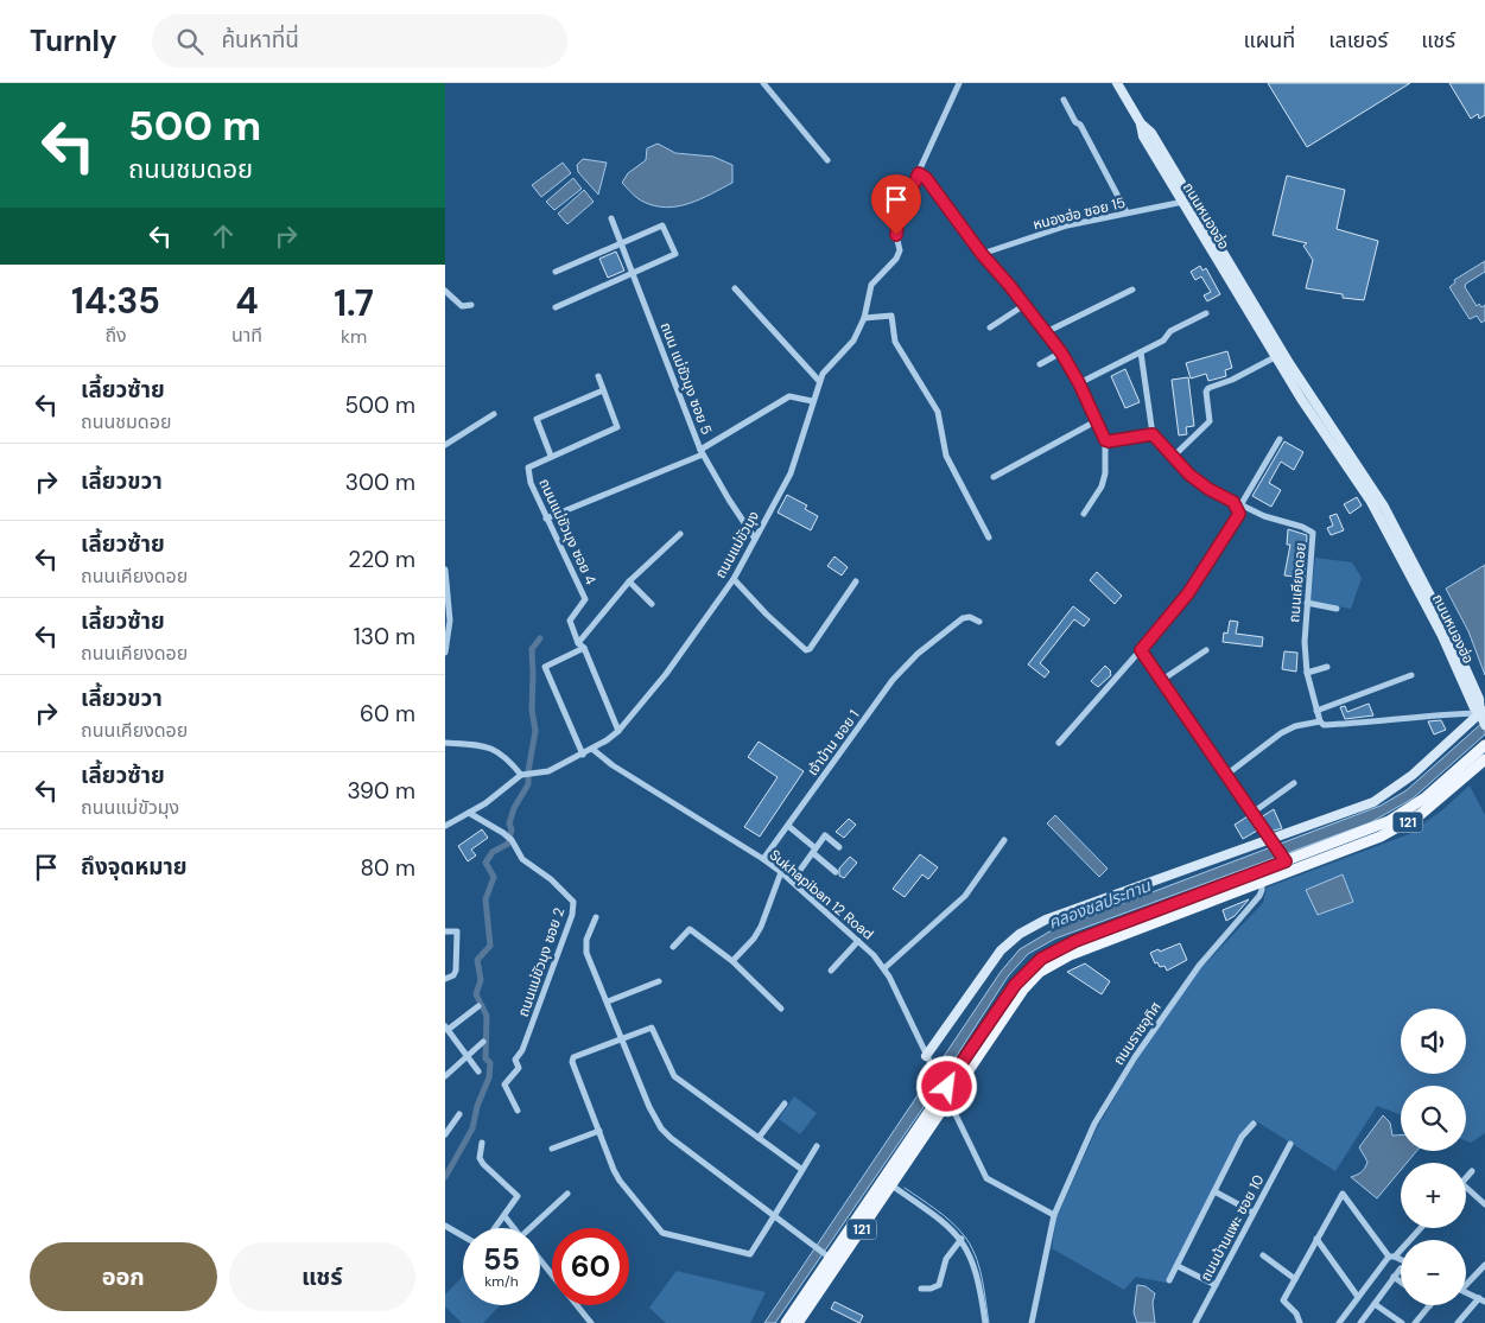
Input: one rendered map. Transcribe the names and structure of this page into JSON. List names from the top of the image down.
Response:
{
  "streets": {
    "main road": ["121"],
    "street": [
      "หนองฮ่อ ซอย 15",
      "ถนนหนองฮ่อ",
      "ถนน แม่ขัวมุง ซอย 5",
      "ถนนแม่ขัวมุง ซอย 4",
      "ถนนแม่ขัวมุง",
      "ถนนเคียงดอย",
      "เจ้าบ้าน ซอย 1",
      "Sukhapiban 12 Road",
      "ถนนแม่ขัวมุง ซอย 2",
      "ถนนราชอุทิศ",
      "ถนนบ้านแพะ ซอย 10"
    ]
  },
  "crossings": [
    ["หนองฮ่อ ซอย 15", "ถนนหนองฮ่อ"],
    ["ถนน แม่ขัวมุง ซอย 5", "ถนนแม่ขัวมุง"],
    ["ถนนแม่ขัวมุง", "Sukhapiban 12 Road"],
    ["ถนนแม่ขัวมุง", "ถนนแม่ขัวมุง ซอย 2"],
    ["เจ้าบ้าน ซอย 1", "Sukhapiban 12 Road"],
    ["121", "Sukhapiban 12 Road"],
    ["121", "ถนนราชอุทิศ"]
  ],
  "water": ["คลองชลประทาน"],
  "page": {
    "header": "Turnly",
    "search": "ค้นหาที่นี่",
    "nav": ["แผนที่", "เลเยอร์", "แชร์"],
    "turn": ["500 m", "ถนนชมดอย"],
    "eta": [
      "14:35",
      "ถึง",
      "4",
      "นาที",
      "1.7",
      "km"
    ],
    "list": [
      {
        "name": "เลี้ยวซ้าย",
        "note": "ถนนชมดอย",
        "value": "500 m"
      },
      {
        "name": "เลี้ยวขวา",
        "value": "300 m"
      },
      {
        "name": "เลี้ยวซ้าย",
        "note": "ถนนเคียงดอย",
        "value": "220 m"
      },
      {
        "name": "เลี้ยวซ้าย",
        "note": "ถนนเคียงดอย",
        "value": "130 m"
      },
      {
        "name": "เลี้ยวขวา",
        "note": "ถนนเคียงดอย",
        "value": "60 m"
      },
      {
        "name": "เลี้ยวซ้าย",
        "note": "ถนนแม่ขัวมุง",
        "value": "390 m"
      },
      {
        "name": "ถึงจุดหมาย",
        "value": "80 m"
      }
    ],
    "map_buttons": ["+", "−"],
    "speed": "55 km/h",
    "limit": "60",
    "buttons": ["ออก", "แชร์"]
  }
}
